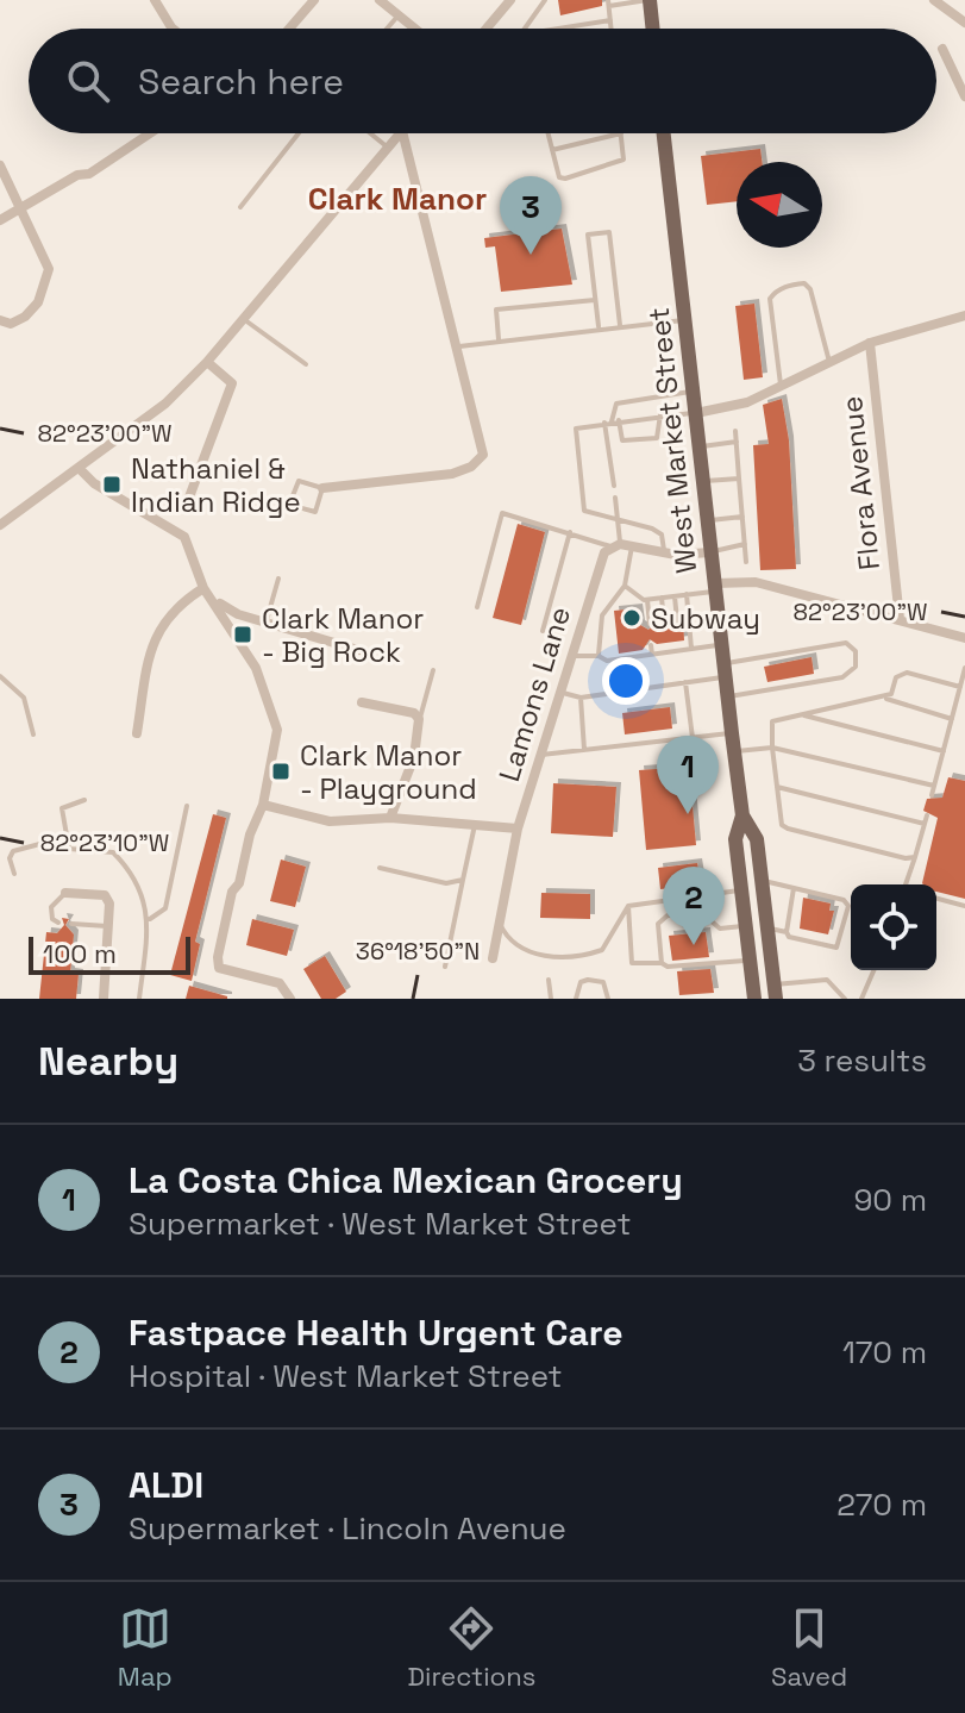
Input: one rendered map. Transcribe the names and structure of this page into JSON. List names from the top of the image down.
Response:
{
  "streets": {
    "main road": ["West Market Street"],
    "street": ["Flora Avenue", "Lamons Lane"]
  },
  "districts": ["Clark Manor"],
  "places": {
    "transit": ["Nathaniel & Indian Ridge", "Clark Manor - Big Rock", "Clark Manor - Playground"],
    "other": ["Subway"]
  },
  "scale_bar": "100 m",
  "north": "left",
  "page": {
    "search": "Search here",
    "pins": ["3", "1", "2"],
    "scale": "100 m",
    "heading": ["Nearby", "3 results"],
    "list": [
      {
        "mark": "1",
        "name": "La Costa Chica Mexican Grocery",
        "note": "Supermarket · West Market Street",
        "value": "90 m"
      },
      {
        "mark": "2",
        "name": "Fastpace Health Urgent Care",
        "note": "Hospital · West Market Street",
        "value": "170 m"
      },
      {
        "mark": "3",
        "name": "ALDI",
        "note": "Supermarket · Lincoln Avenue",
        "value": "270 m"
      }
    ],
    "nav": ["Map", "Directions", "Saved"]
  },
  "coordinates": ["82°23'00\"W", "82°23'10\"W", "36°18'50\"N"]
}
